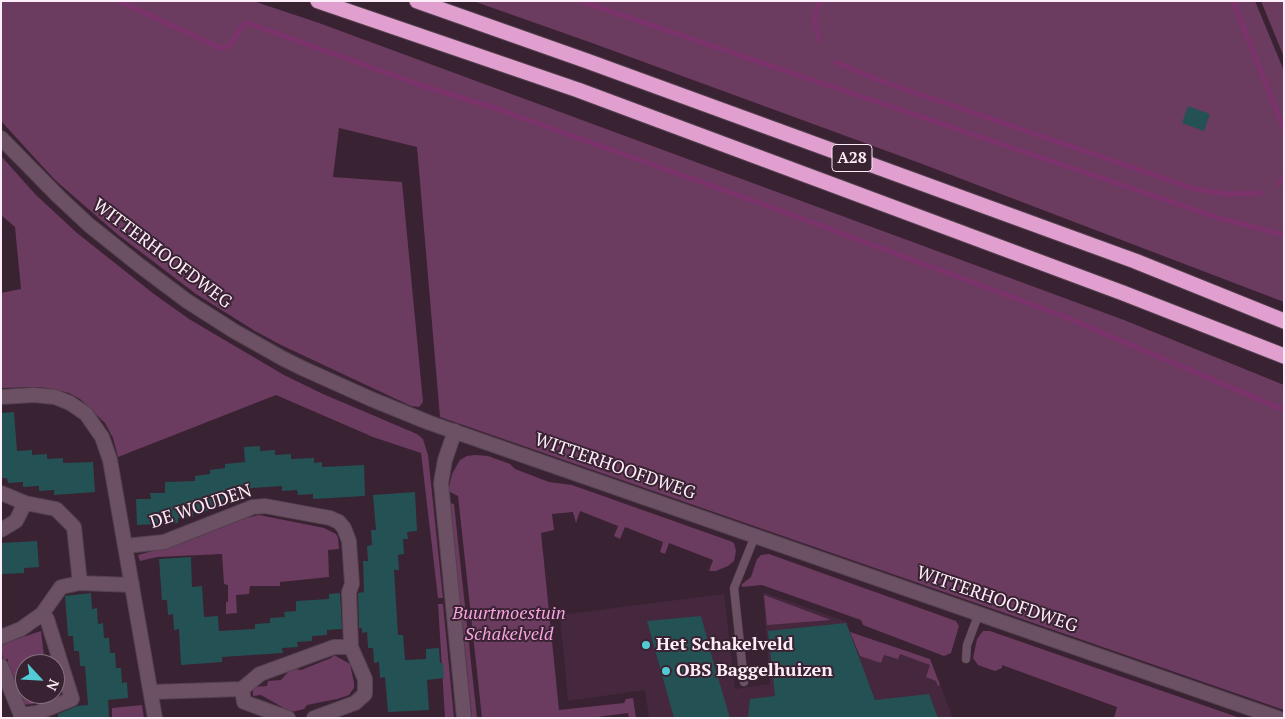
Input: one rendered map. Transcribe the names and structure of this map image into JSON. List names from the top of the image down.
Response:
{
  "streets": {
    "highway": ["A28"],
    "street": ["WITTERHOOFDWEG", "DE WOUDEN"]
  },
  "parks": ["Buurtmoestuin Schakelveld"],
  "places": ["Het Schakelveld", "OBS Baggelhuizen"],
  "north": "bottom right"
}
